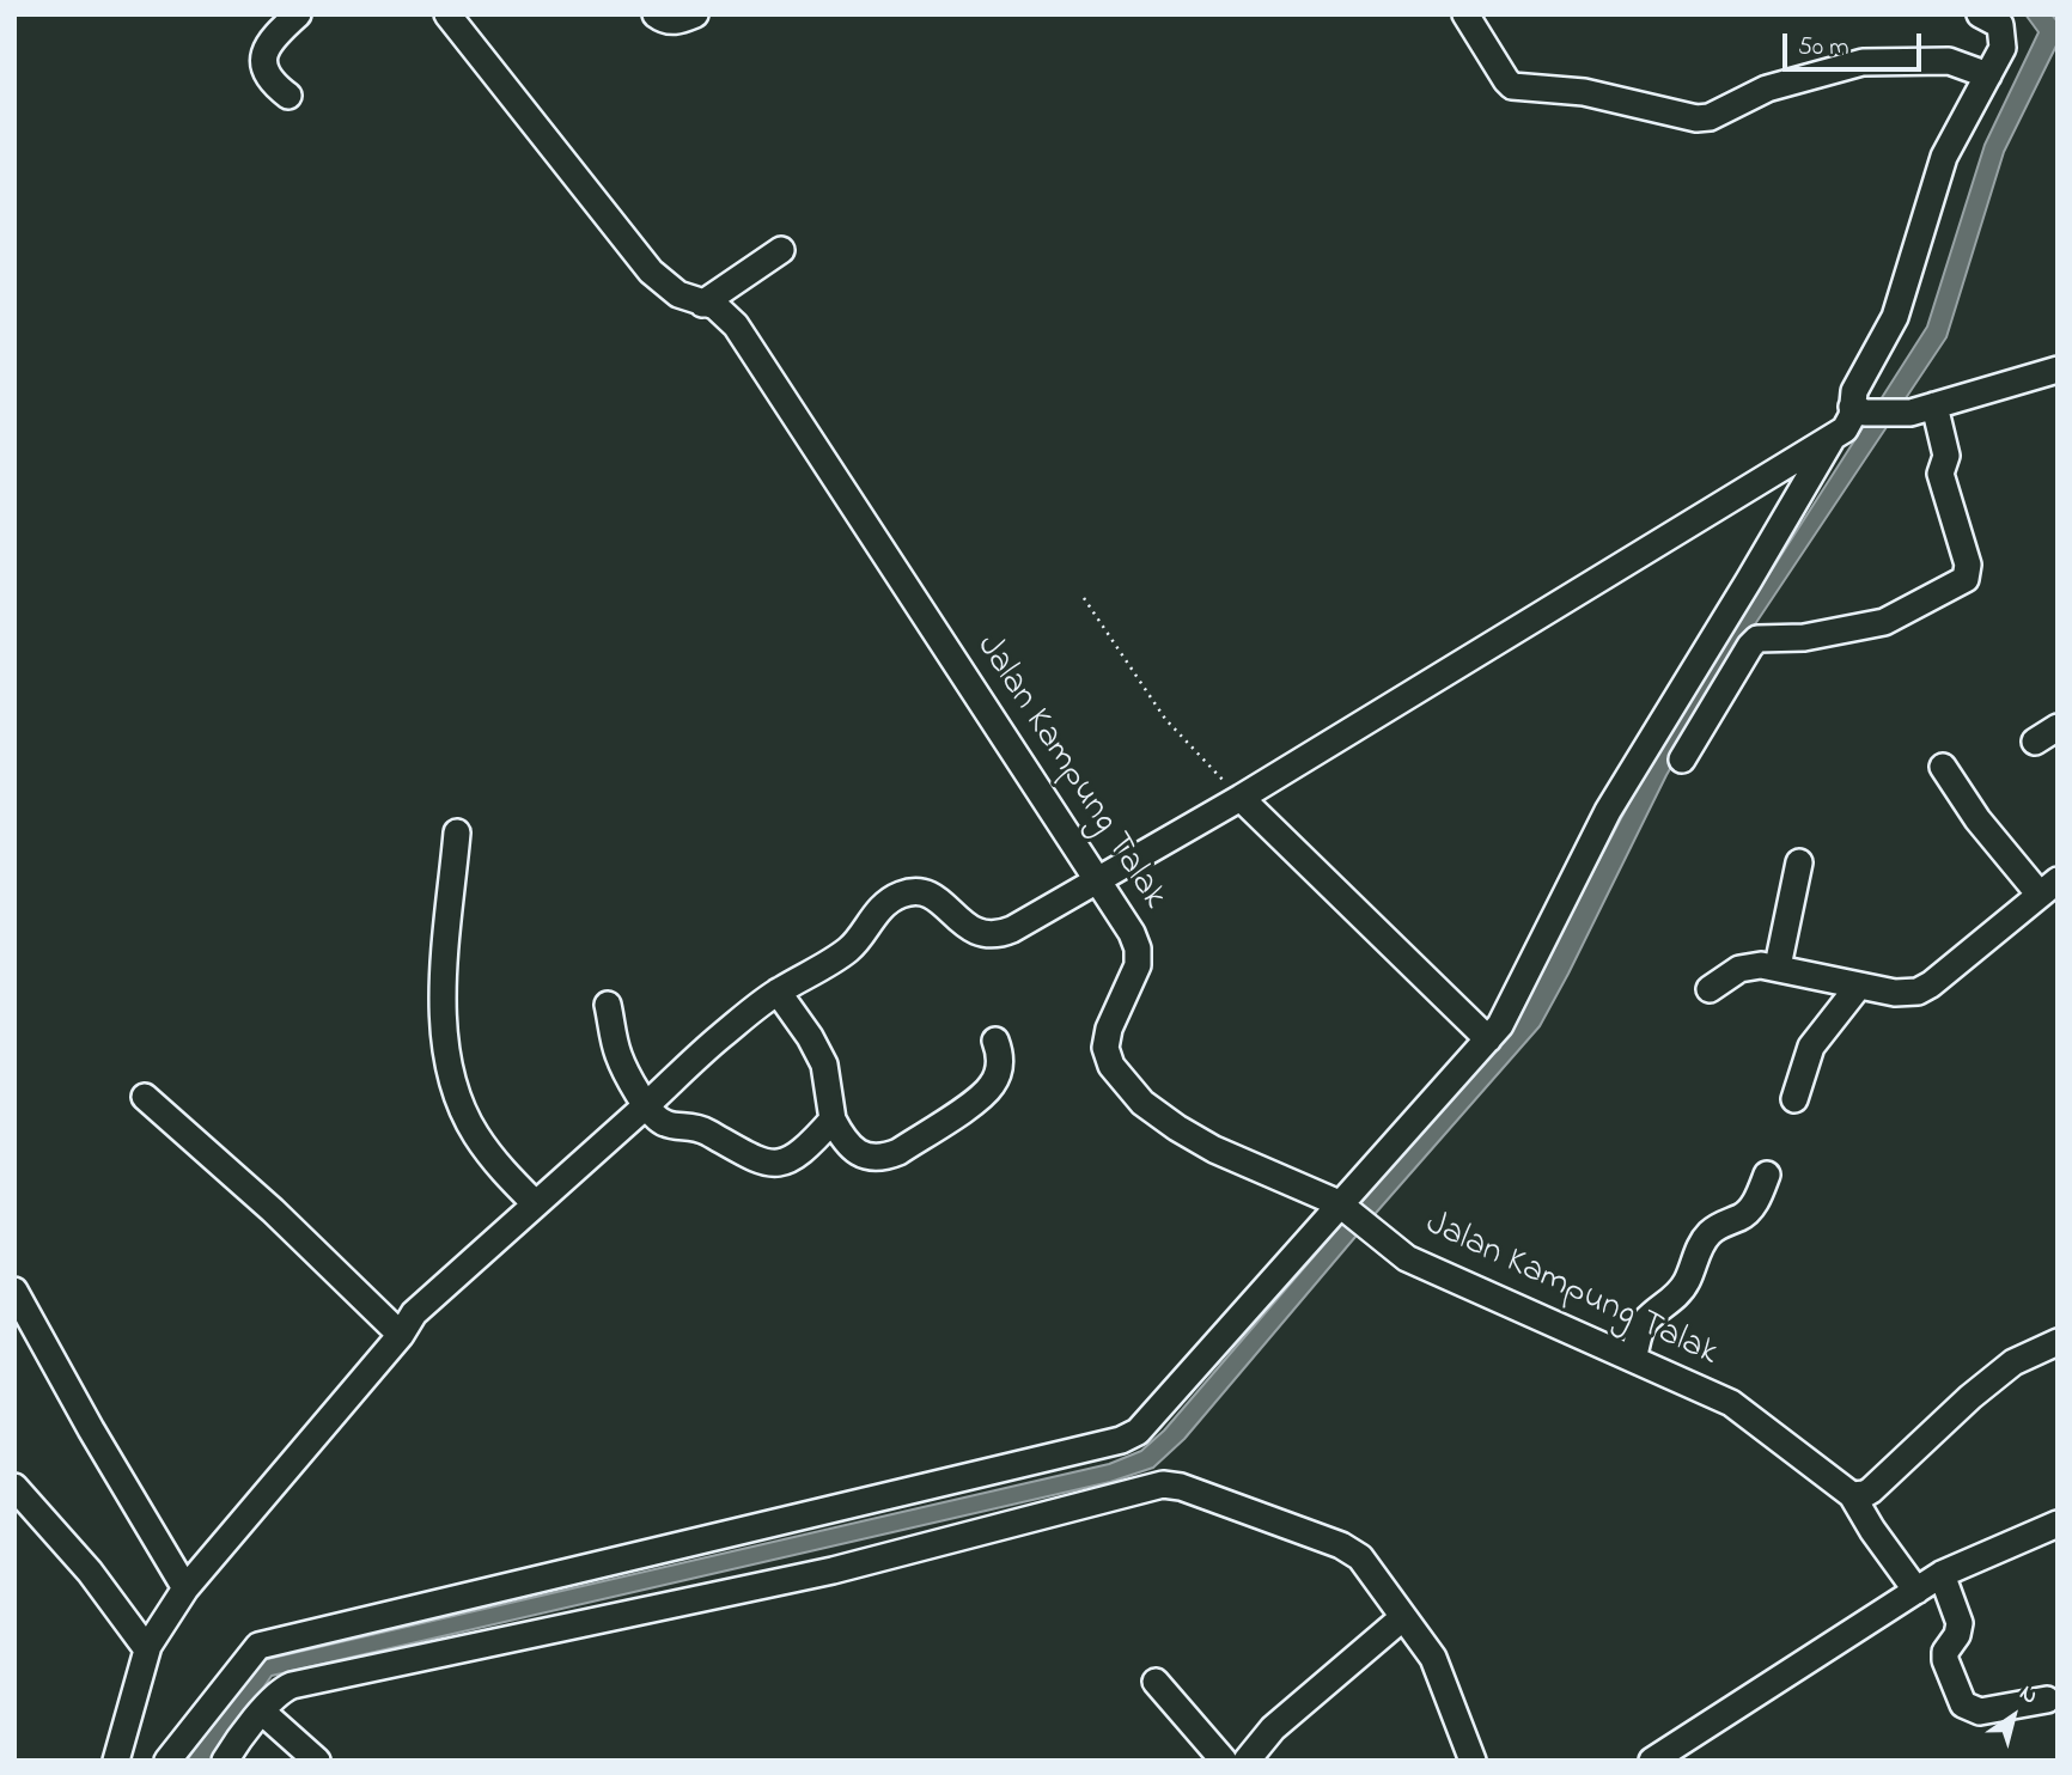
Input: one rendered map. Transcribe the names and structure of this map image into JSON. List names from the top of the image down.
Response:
{
  "streets": {
    "street": ["Jalan Kampung Talak"]
  },
  "scale_bar": "50 m",
  "north": "top right"
}
